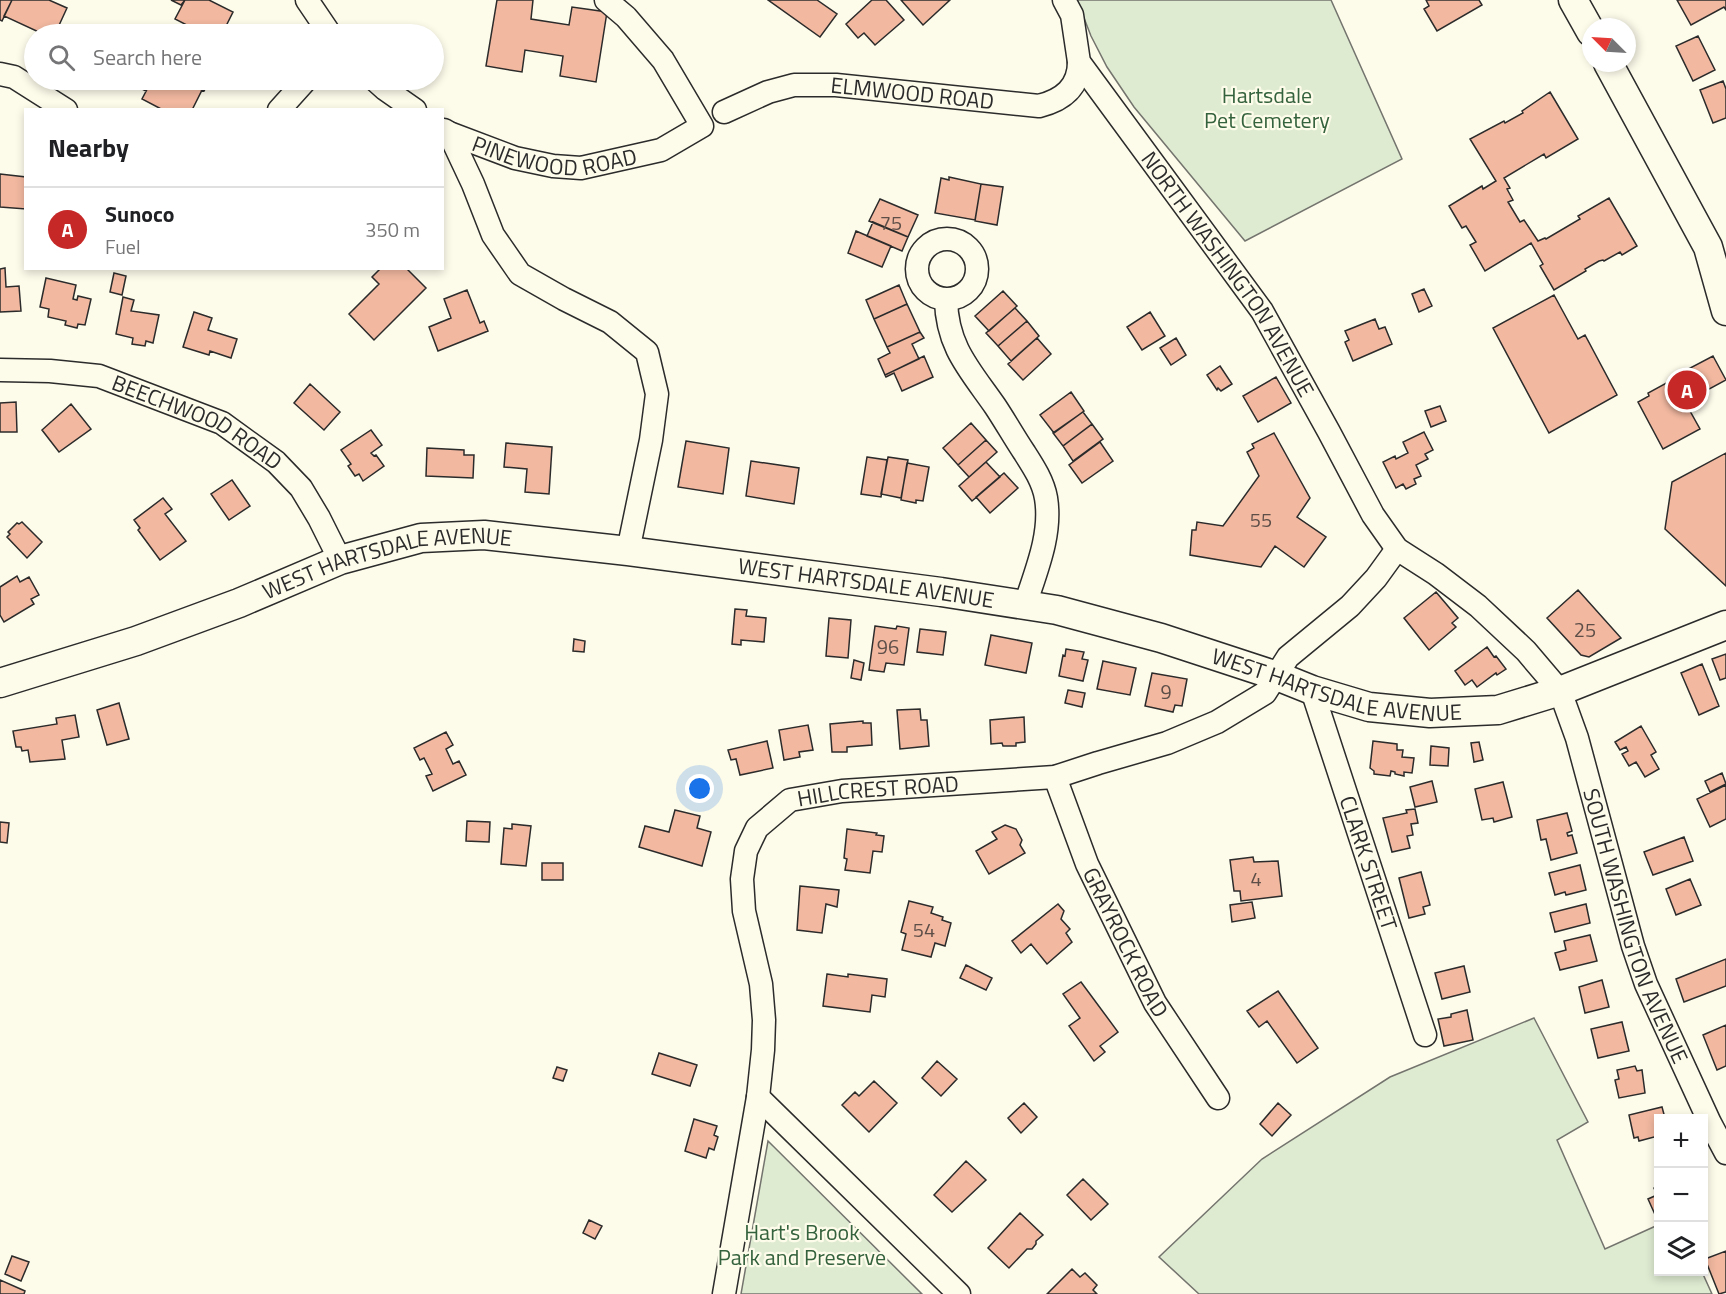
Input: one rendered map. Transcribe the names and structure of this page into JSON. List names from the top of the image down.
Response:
{
  "streets": {
    "main road": ["WEST HARTSDALE AVENUE"],
    "street": [
      "ELMWOOD ROAD",
      "PINEWOOD ROAD",
      "NORTH WASHINGTON AVENUE",
      "BEECHWOOD ROAD",
      "HILLCREST ROAD",
      "CLARK STREET",
      "SOUTH WASHINGTON AVENUE",
      "GRAYROCK ROAD"
    ]
  },
  "crossings": [
    ["ELMWOOD ROAD", "NORTH WASHINGTON AVENUE"],
    ["PINEWOOD ROAD", "WEST HARTSDALE AVENUE"],
    ["NORTH WASHINGTON AVENUE", "WEST HARTSDALE AVENUE"],
    ["NORTH WASHINGTON AVENUE", "SOUTH WASHINGTON AVENUE"],
    ["BEECHWOOD ROAD", "WEST HARTSDALE AVENUE"],
    ["WEST HARTSDALE AVENUE", "HILLCREST ROAD"],
    ["WEST HARTSDALE AVENUE", "CLARK STREET"],
    ["WEST HARTSDALE AVENUE", "SOUTH WASHINGTON AVENUE"],
    ["HILLCREST ROAD", "GRAYROCK ROAD"]
  ],
  "parks": ["Hartsdale Pet Cemetery", "Hart's Brook Park and Preserve"],
  "house_numbers": [
    "75",
    "55",
    "25",
    "96",
    "9",
    "4",
    "54"
  ],
  "north": "top left",
  "page": {
    "search": "Search here",
    "heading": "Nearby",
    "list": [
      {
        "mark": "A",
        "name": "Sunoco",
        "note": "Fuel",
        "value": "350 m"
      }
    ],
    "pins": "A",
    "map_buttons": ["+", "−"]
  }
}
